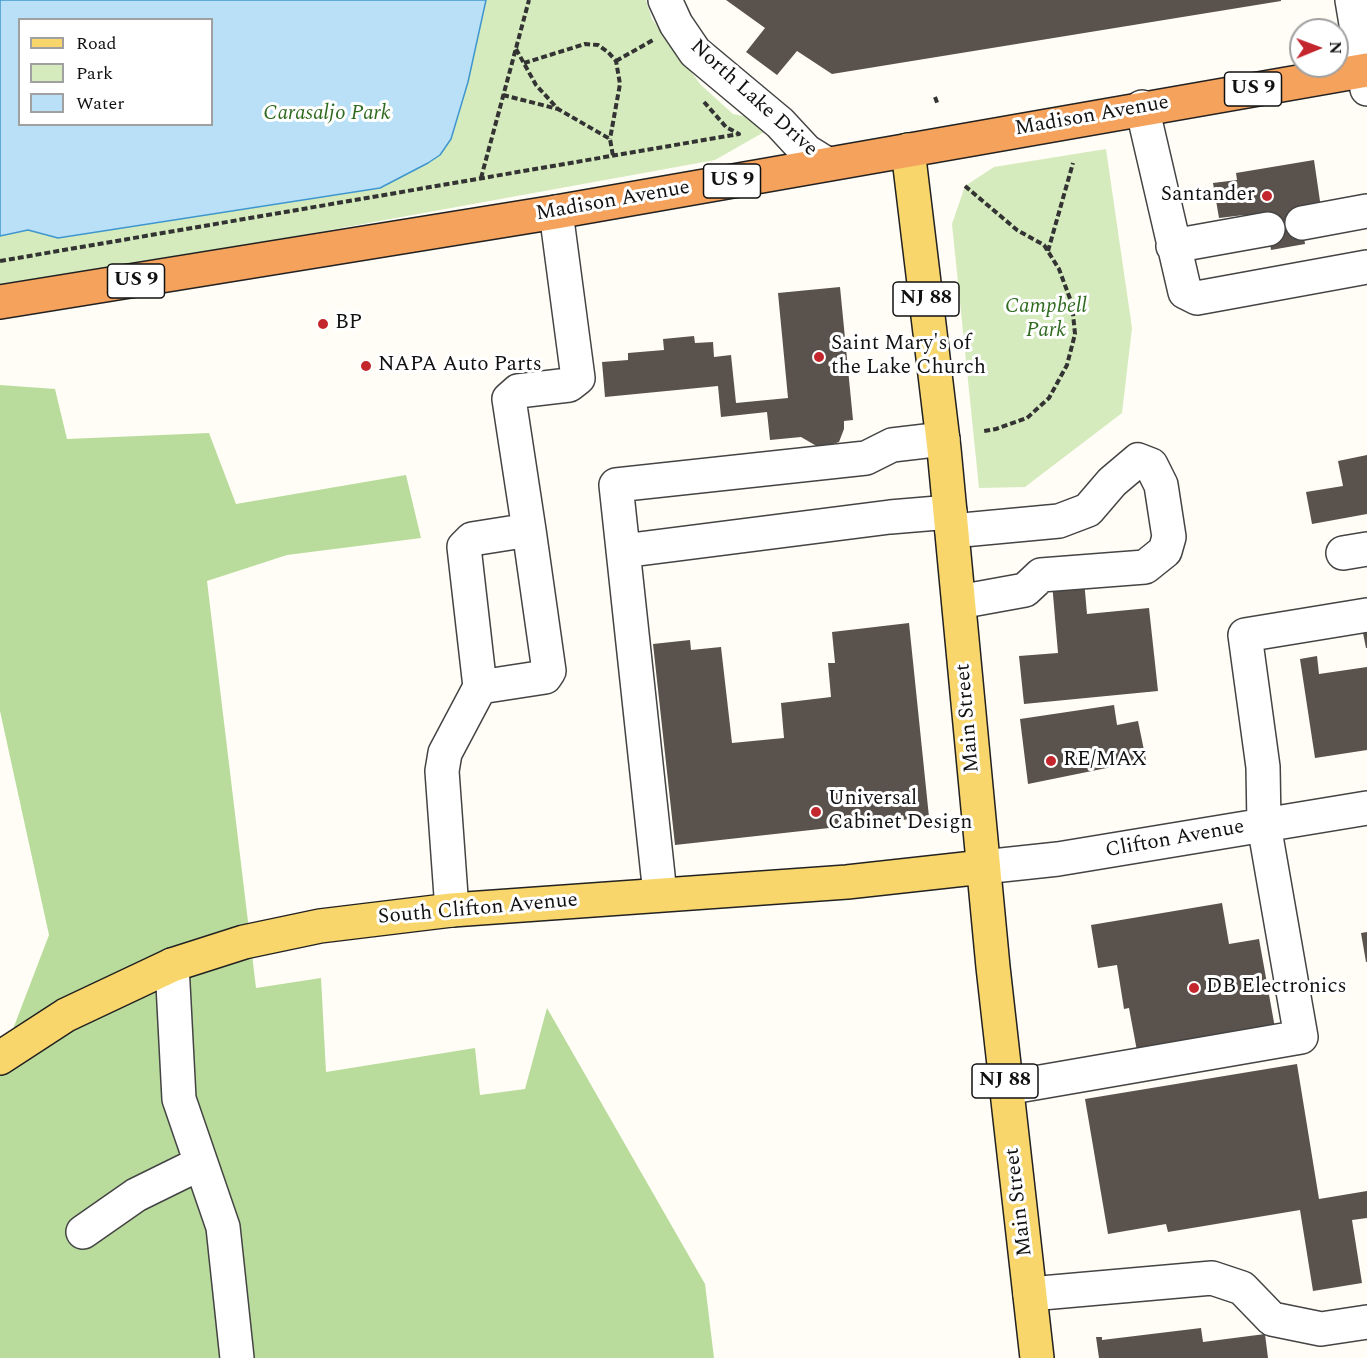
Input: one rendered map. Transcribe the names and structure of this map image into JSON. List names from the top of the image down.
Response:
{
  "streets": {
    "highway": ["US 9", "Madison Avenue"],
    "main road": ["NJ 88", "Main Street", "South Clifton Avenue"],
    "street": ["North Lake Drive", "Clifton Avenue"]
  },
  "crossings": [
    ["North Lake Drive", "Madison Avenue"],
    ["Madison Avenue", "Main Street"],
    ["Main Street", "Clifton Avenue"],
    ["Main Street", "South Clifton Avenue"],
    ["Clifton Avenue", "South Clifton Avenue"]
  ],
  "parks": ["Carasaljo Park", "Campbell Park"],
  "places": [
    "Santander",
    "BP",
    "Saint Mary's of the Lake Church",
    "NAPA Auto Parts",
    "RE/MAX",
    "Universal Cabinet Design",
    "DB Electronics"
  ],
  "legend": ["Road", "Park", "Water"],
  "north": "right"
}
